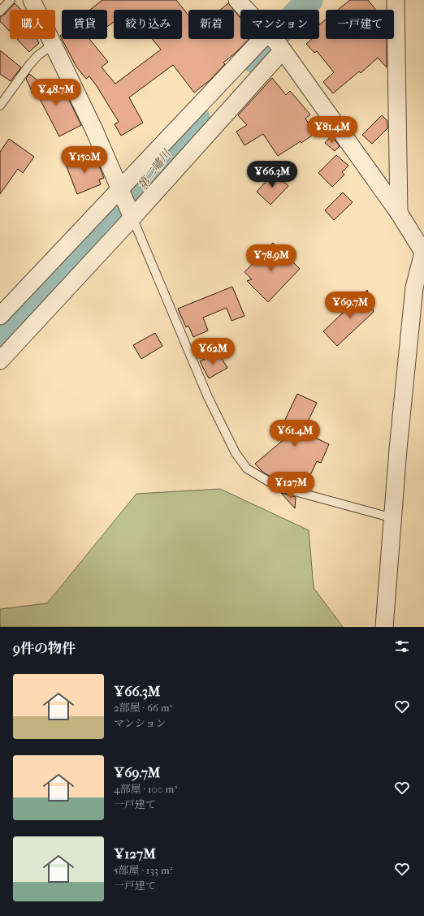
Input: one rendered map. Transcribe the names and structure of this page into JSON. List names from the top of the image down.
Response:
{
  "water": ["第二嘯川"],
  "page": {
    "chip": [
      "購入",
      "賃貸",
      "絞り込み",
      "新着",
      "マンション",
      "一戸建て"
    ],
    "price": [
      "¥48.7M",
      "¥81.4M",
      "¥150M",
      "¥66.3M",
      "¥78.9M",
      "¥69.7M",
      "¥62M",
      "¥61.4M",
      "¥127M"
    ],
    "heading": "9件の物件",
    "list": [
      {
        "name": "¥66.3M",
        "note": "2部屋 · 66 m² · マンション"
      },
      {
        "name": "¥69.7M",
        "note": "4部屋 · 100 m² · 一戸建て"
      },
      {
        "name": "¥127M",
        "note": "5部屋 · 133 m² · 一戸建て"
      }
    ]
  }
}
